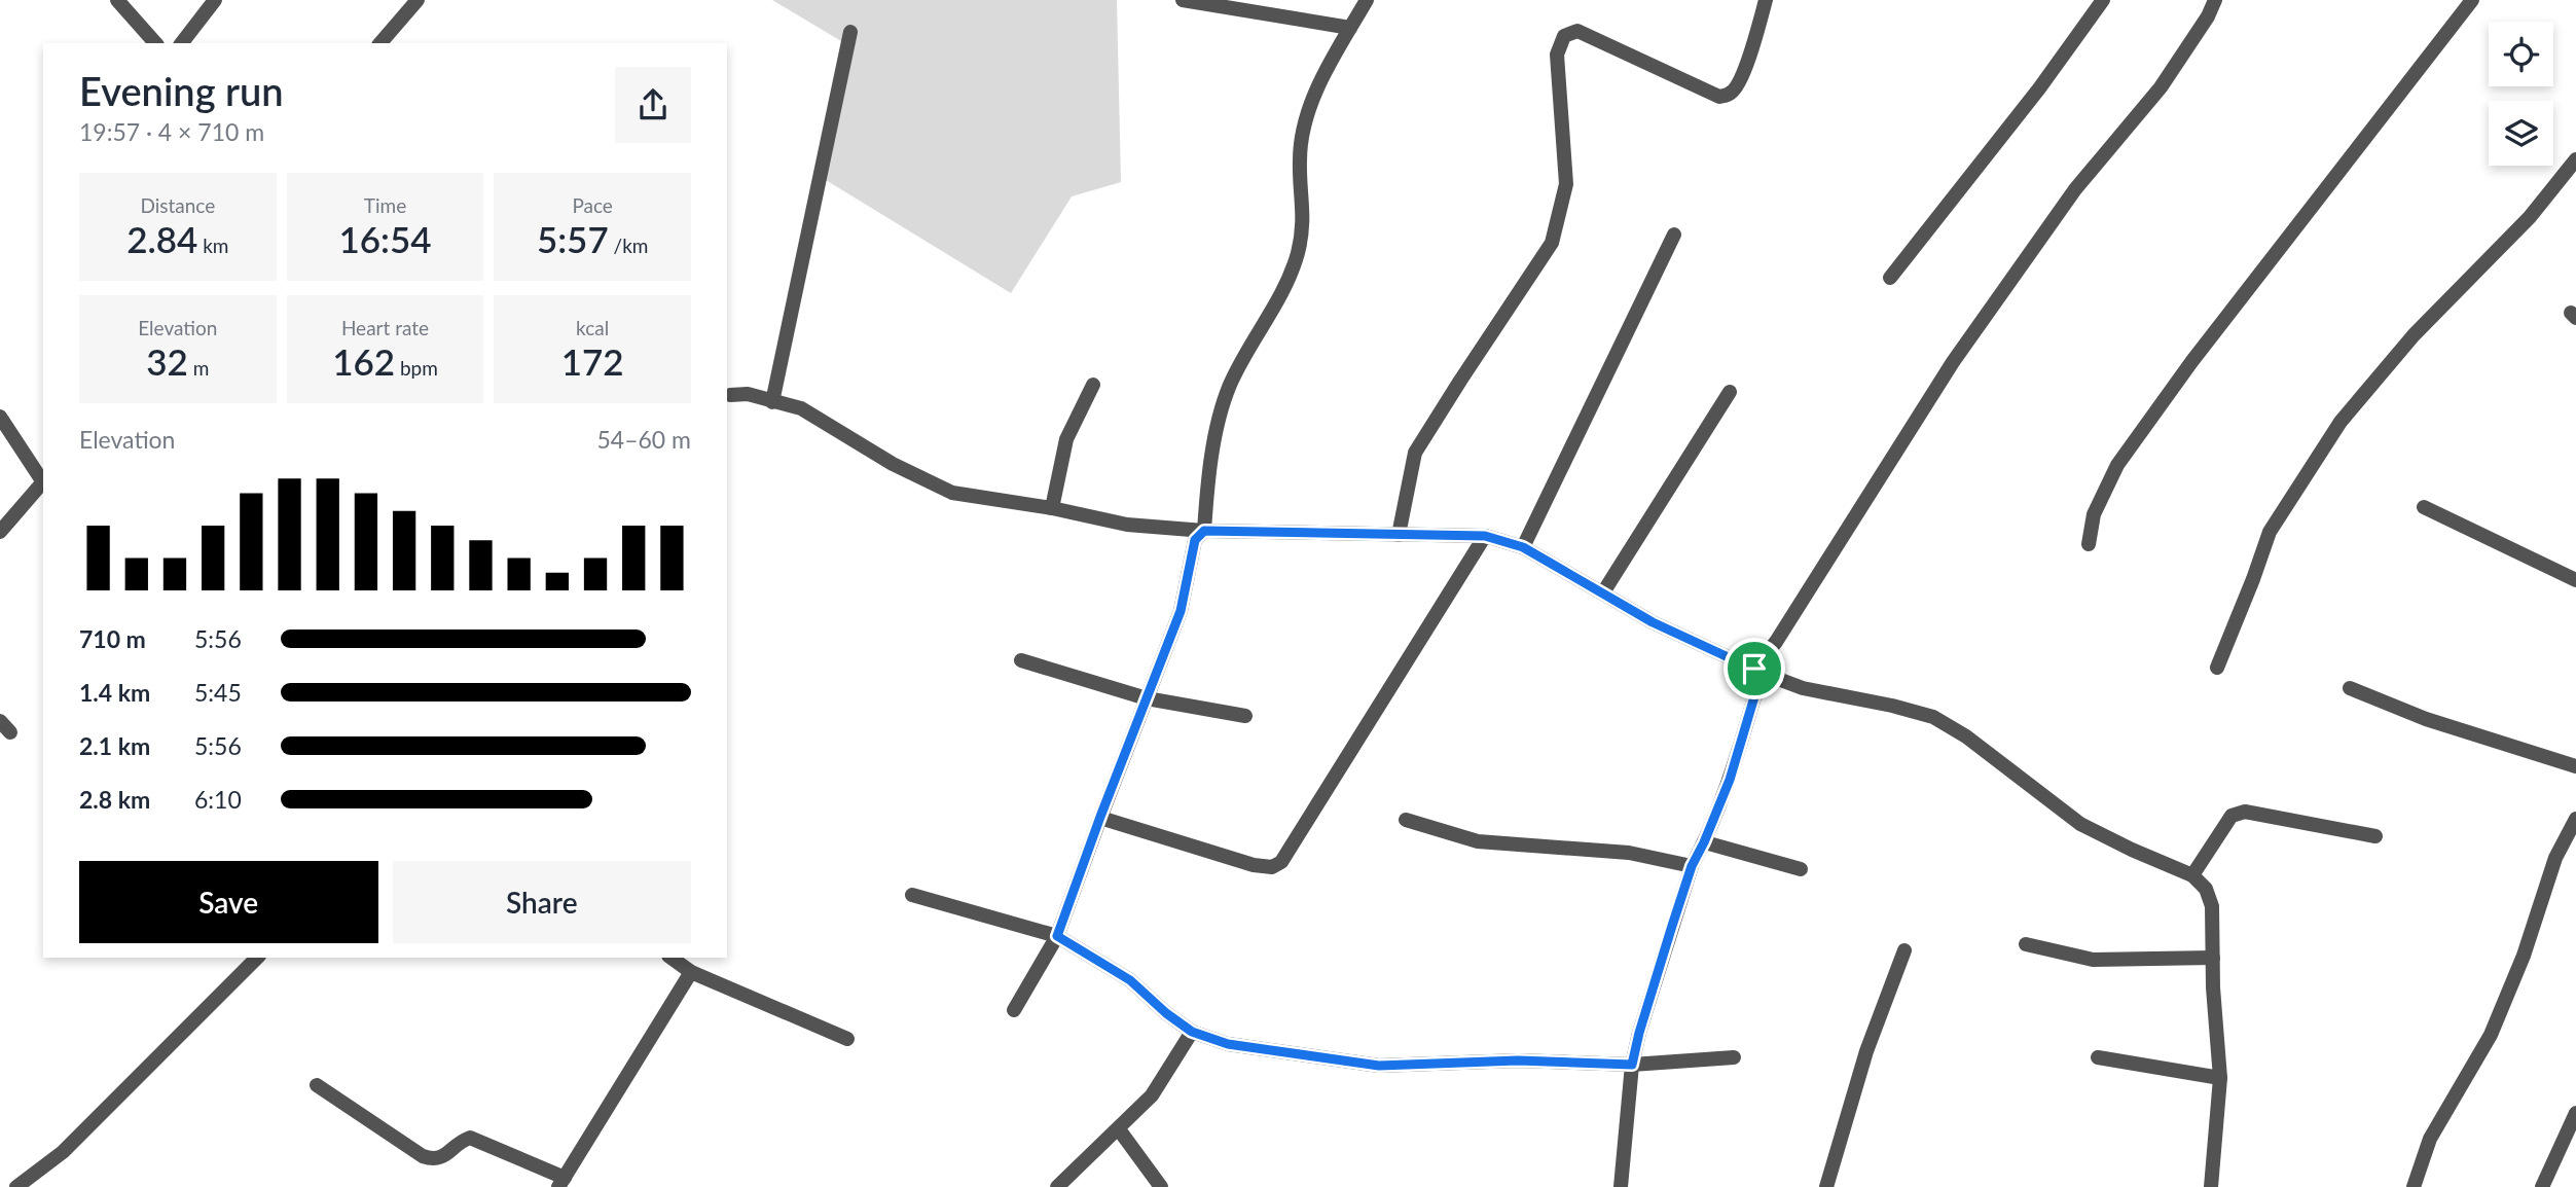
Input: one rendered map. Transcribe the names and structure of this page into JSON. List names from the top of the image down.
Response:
{
  "page": {
    "heading": ["Evening run", "19:57 · 4 × 710 m"],
    "stats": [
      ["Distance", "2.84 km"],
      ["Time", "16:54"],
      ["Pace", "5:57 /km"],
      ["Elevation", "32 m"],
      ["Heart rate", "162 bpm"],
      ["kcal", "172"]
    ],
    "chart": ["Elevation", "54–60 m"],
    "list": [
      {
        "name": "710 m",
        "note": "5:56"
      },
      {
        "name": "1.4 km",
        "note": "5:45"
      },
      {
        "name": "2.1 km",
        "note": "5:56"
      },
      {
        "name": "2.8 km",
        "note": "6:10"
      }
    ],
    "buttons": ["Save", "Share"]
  }
}
